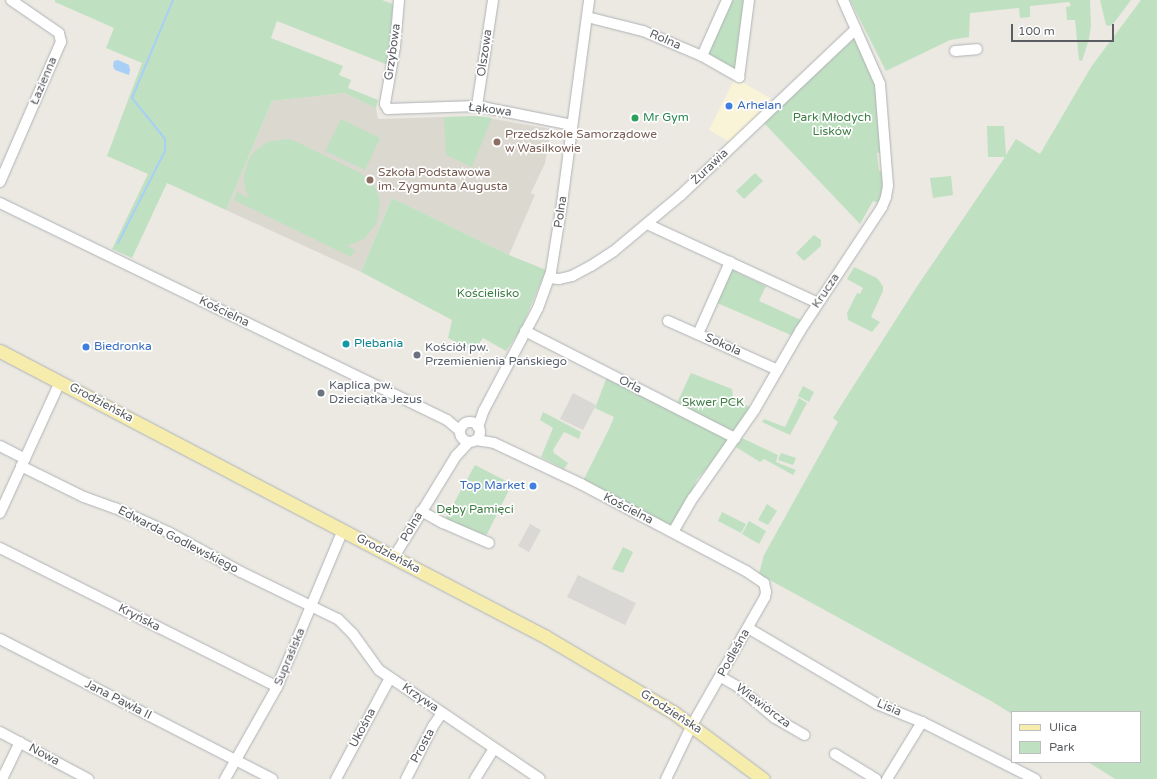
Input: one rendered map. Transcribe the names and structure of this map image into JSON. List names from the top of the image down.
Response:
{
  "streets": {
    "main road": ["Grodzieńska"],
    "street": [
      "Rolna",
      "Grzybowa",
      "Olszowa",
      "Łazienna",
      "Łąkowa",
      "Żurawia",
      "Polna",
      "Krucza",
      "Kościelna",
      "Sokola",
      "Orla",
      "Edwarda Godlewskiego",
      "Kryńska",
      "Podleśna",
      "Supraślska",
      "Krzywa",
      "Jana Pawła II",
      "Wiewiórcza",
      "Lisia",
      "Ukośna",
      "Prosta",
      "Nowa"
    ]
  },
  "crossings": [
    ["Rolna", "Polna"],
    ["Grzybowa", "Łąkowa"],
    ["Olszowa", "Łąkowa"],
    ["Łąkowa", "Polna"],
    ["Żurawia", "Polna"],
    ["Żurawia", "Krucza"],
    ["Polna", "Kościelna"],
    ["Polna", "Orla"],
    ["Polna", "Grodzieńska"],
    ["Krucza", "Kościelna"],
    ["Krucza", "Sokola"],
    ["Krucza", "Orla"],
    ["Kościelna", "Podleśna"],
    ["Grodzieńska", "Podleśna"],
    ["Grodzieńska", "Supraślska"],
    ["Edwarda Godlewskiego", "Supraślska"],
    ["Edwarda Godlewskiego", "Krzywa"],
    ["Kryńska", "Supraślska"],
    ["Podleśna", "Wiewiórcza"],
    ["Podleśna", "Lisia"],
    ["Supraślska", "Krzywa"],
    ["Supraślska", "Jana Pawła II"],
    ["Krzywa", "Ukośna"],
    ["Krzywa", "Prosta"]
  ],
  "parks": [
    "Park Młodych Lisków",
    "Kościelisko",
    "Skwer PCK",
    "Dęby Pamięci"
  ],
  "places": [
    "Arhelan",
    "Mr Gym",
    "Przedszkole Samorządowe w Wasilkowie",
    "Szkoła Podstawowa im. Zygmunta Augusta",
    "Plebania",
    "Biedronka",
    "Kościół pw. Przemienienia Pańskiego",
    "Kaplica pw. Dzieciątka Jezus",
    "Top Market"
  ],
  "legend": ["Ulica", "Park"],
  "scale_bar": "100 m"
}
